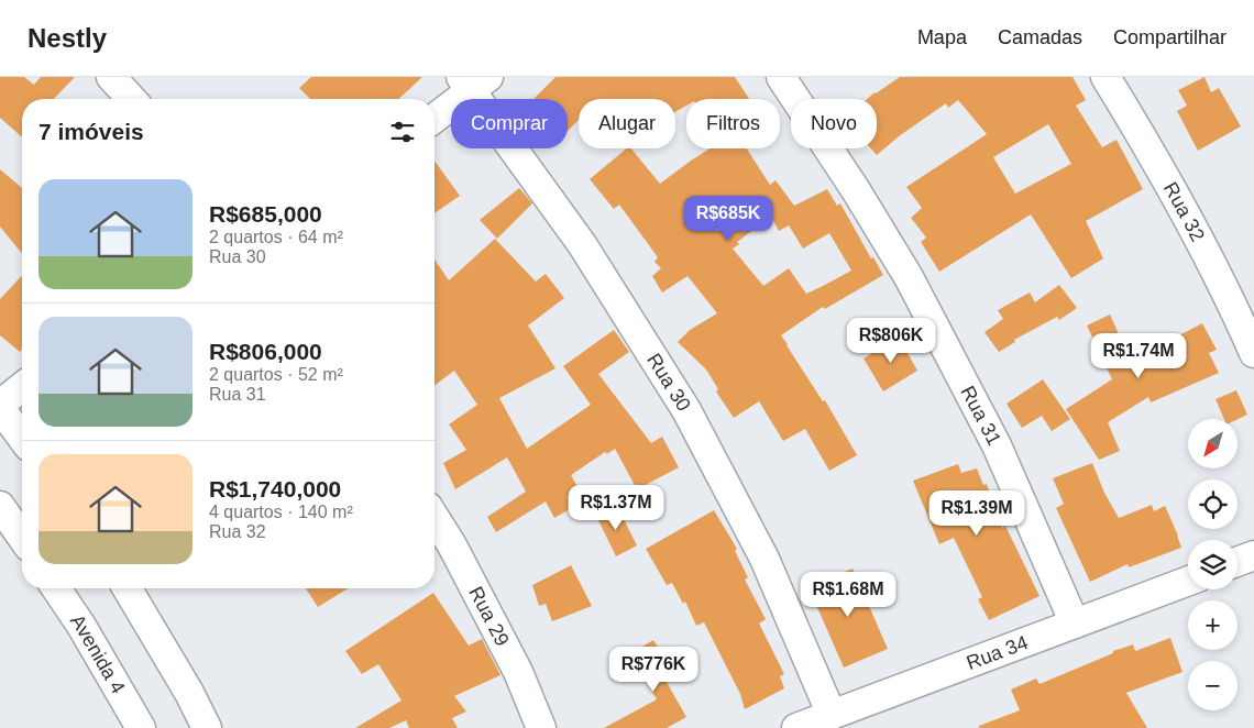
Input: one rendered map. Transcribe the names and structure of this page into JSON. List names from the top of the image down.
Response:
{
  "streets": {
    "street": [
      "Rua 32",
      "Rua 30",
      "Rua 31",
      "Rua 29",
      "Rua 34",
      "Avenida 4"
    ]
  },
  "crossings": [
    ["Rua 30", "Rua 34"],
    ["Rua 31", "Rua 34"]
  ],
  "north": "bottom left",
  "page": {
    "header": "Nestly",
    "nav": ["Mapa", "Camadas", "Compartilhar"],
    "chip": [
      "Comprar",
      "Alugar",
      "Filtros",
      "Novo"
    ],
    "heading": "7 imóveis",
    "list": [
      {
        "name": "R$685,000",
        "note": "2 quartos · 64 m² · Rua 30"
      },
      {
        "name": "R$806,000",
        "note": "2 quartos · 52 m² · Rua 31"
      },
      {
        "name": "R$1,740,000",
        "note": "4 quartos · 140 m² · Rua 32"
      }
    ],
    "price": [
      "R$685K",
      "R$806K",
      "R$1.74M",
      "R$1.37M",
      "R$1.39M",
      "R$1.68M",
      "R$776K"
    ],
    "map_buttons": ["+", "−"]
  }
}
